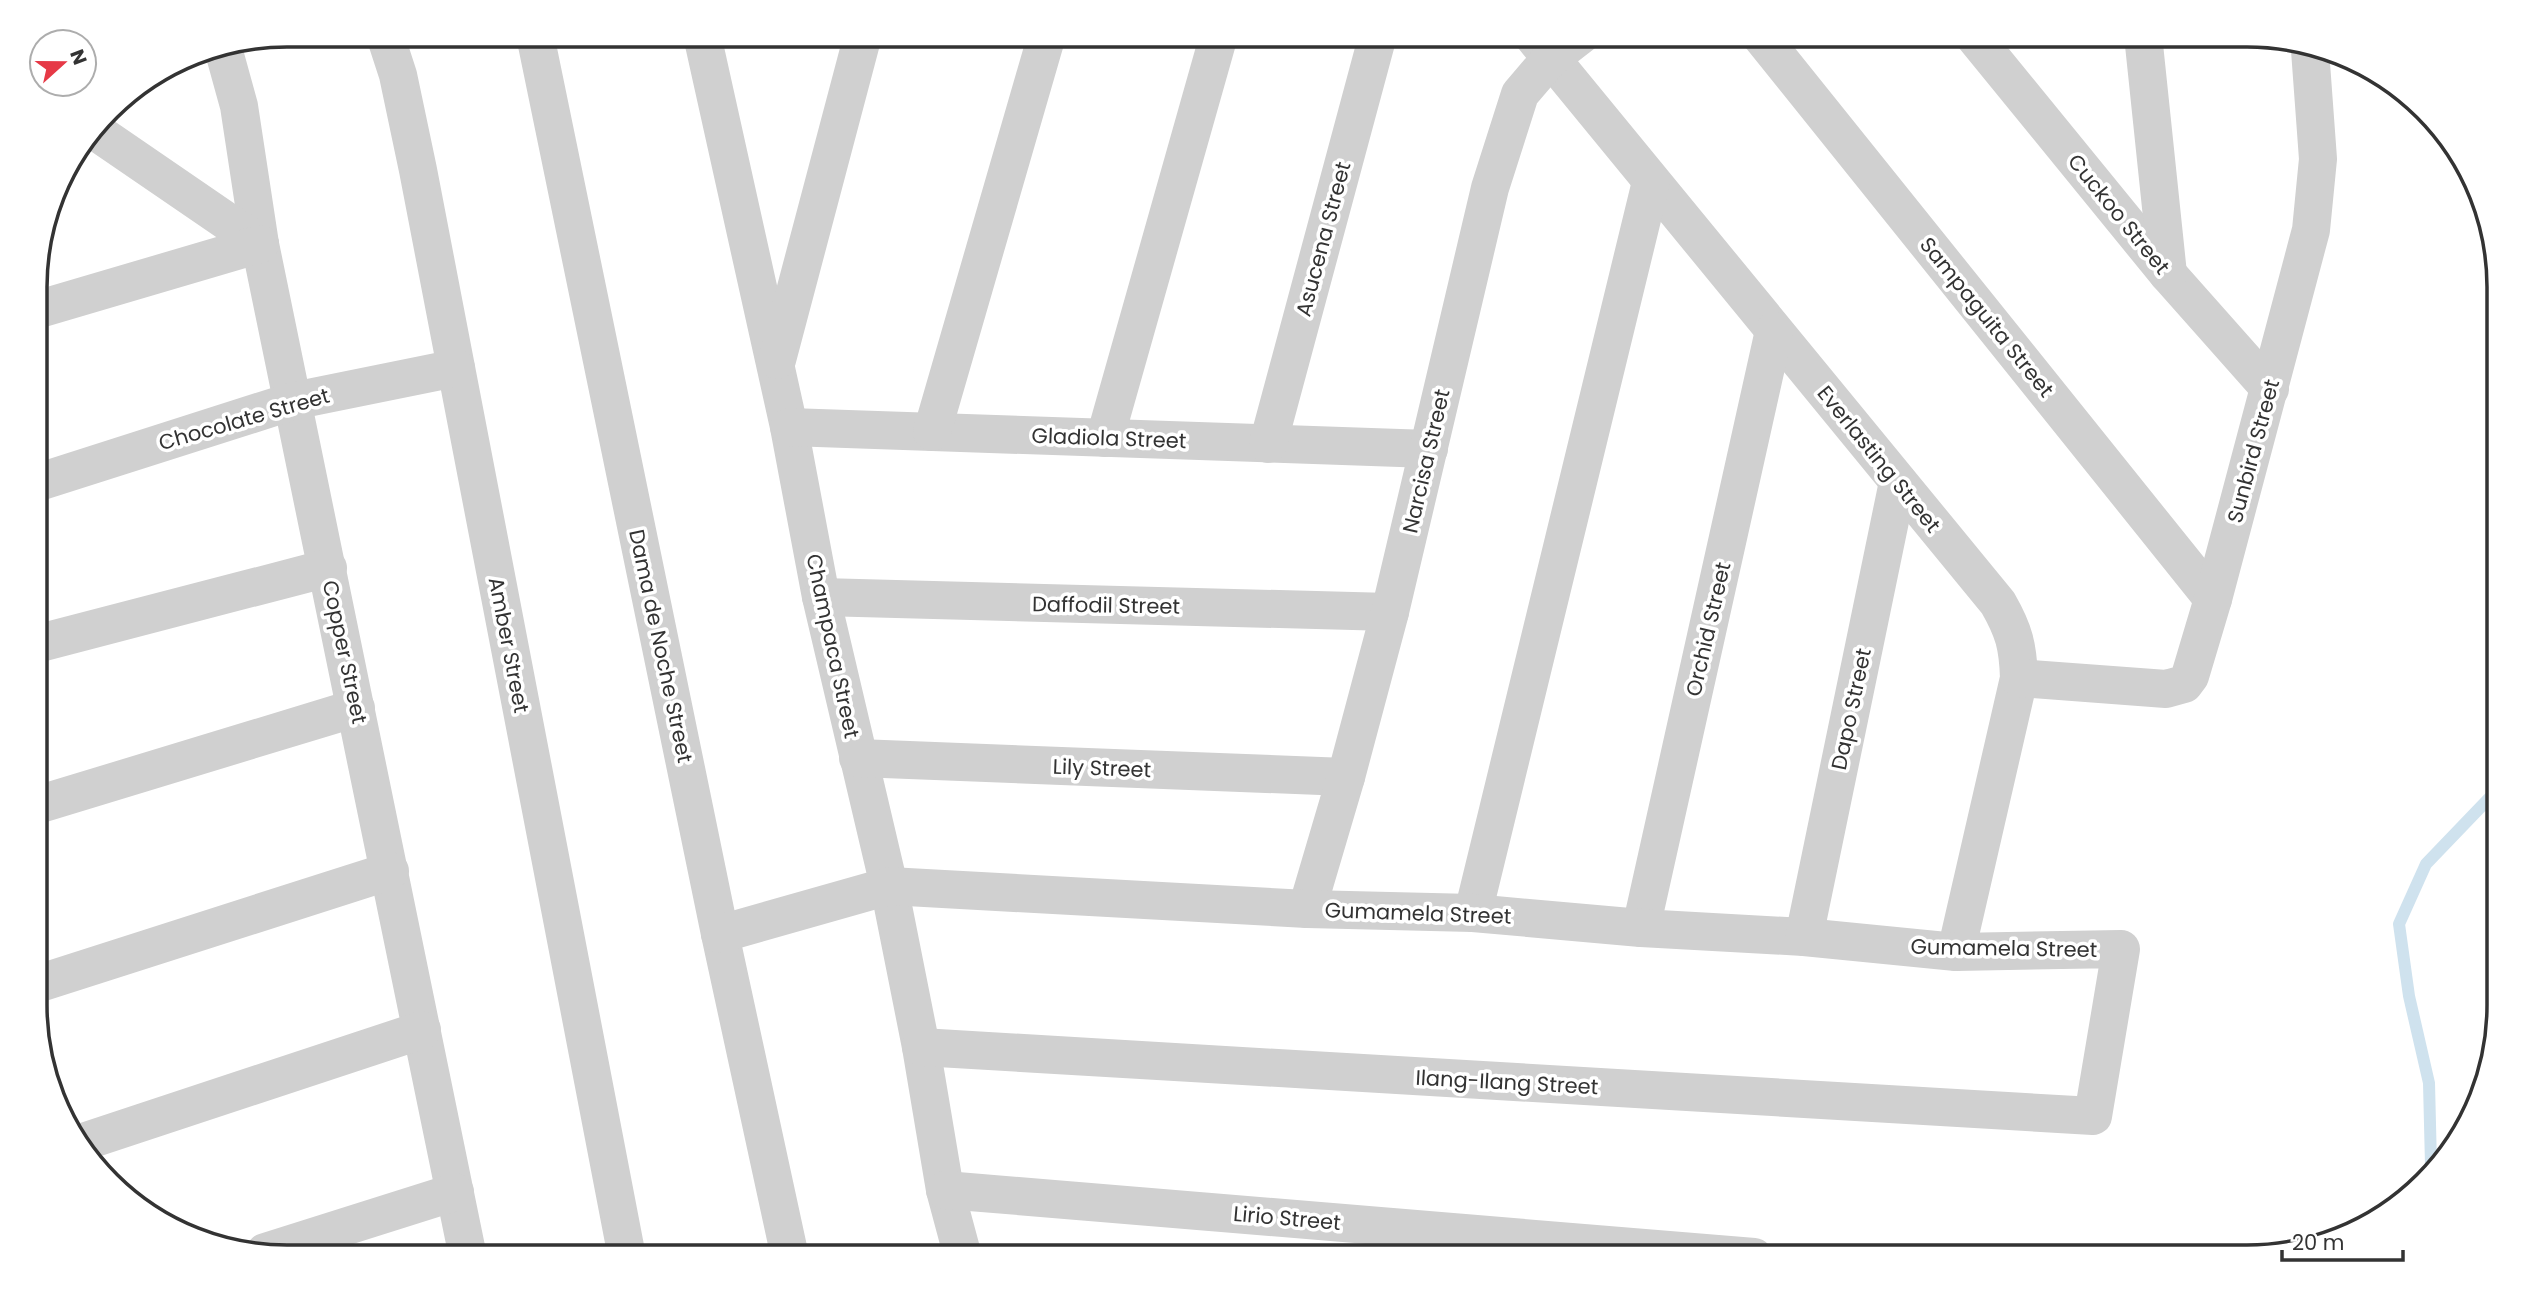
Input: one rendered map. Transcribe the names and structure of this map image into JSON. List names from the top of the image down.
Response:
{
  "streets": {
    "street": [
      "Cuckoo Street",
      "Asucena Street",
      "Sampaguita Street",
      "Chocolate Street",
      "Gladiola Street",
      "Sunbird Street",
      "Everlasting Street",
      "Narcisa Street",
      "Daffodil Street",
      "Orchid Street",
      "Amber Street",
      "Dama de Noche Street",
      "Champaca Street",
      "Copper Street",
      "Dapo Street",
      "Lily Street",
      "Gumamela Street",
      "Ilang-Ilang Street",
      "Lirio Street"
    ]
  },
  "crossings": [
    ["Cuckoo Street", "Sunbird Street"],
    ["Asucena Street", "Gladiola Street"],
    ["Sampaguita Street", "Sunbird Street"],
    ["Chocolate Street", "Amber Street"],
    ["Chocolate Street", "Copper Street"],
    ["Gladiola Street", "Narcisa Street"],
    ["Gladiola Street", "Champaca Street"],
    ["Sunbird Street", "Everlasting Street"],
    ["Everlasting Street", "Narcisa Street"],
    ["Everlasting Street", "Orchid Street"],
    ["Everlasting Street", "Dapo Street"],
    ["Everlasting Street", "Gumamela Street"],
    ["Narcisa Street", "Daffodil Street"],
    ["Narcisa Street", "Lily Street"],
    ["Narcisa Street", "Gumamela Street"],
    ["Daffodil Street", "Champaca Street"],
    ["Orchid Street", "Gumamela Street"],
    ["Dama de Noche Street", "Gumamela Street"],
    ["Champaca Street", "Lily Street"],
    ["Champaca Street", "Gumamela Street"],
    ["Champaca Street", "Ilang-Ilang Street"],
    ["Champaca Street", "Lirio Street"],
    ["Dapo Street", "Gumamela Street"],
    ["Gumamela Street", "Ilang-Ilang Street"]
  ],
  "scale_bar": "20 m",
  "north": "right"
}
